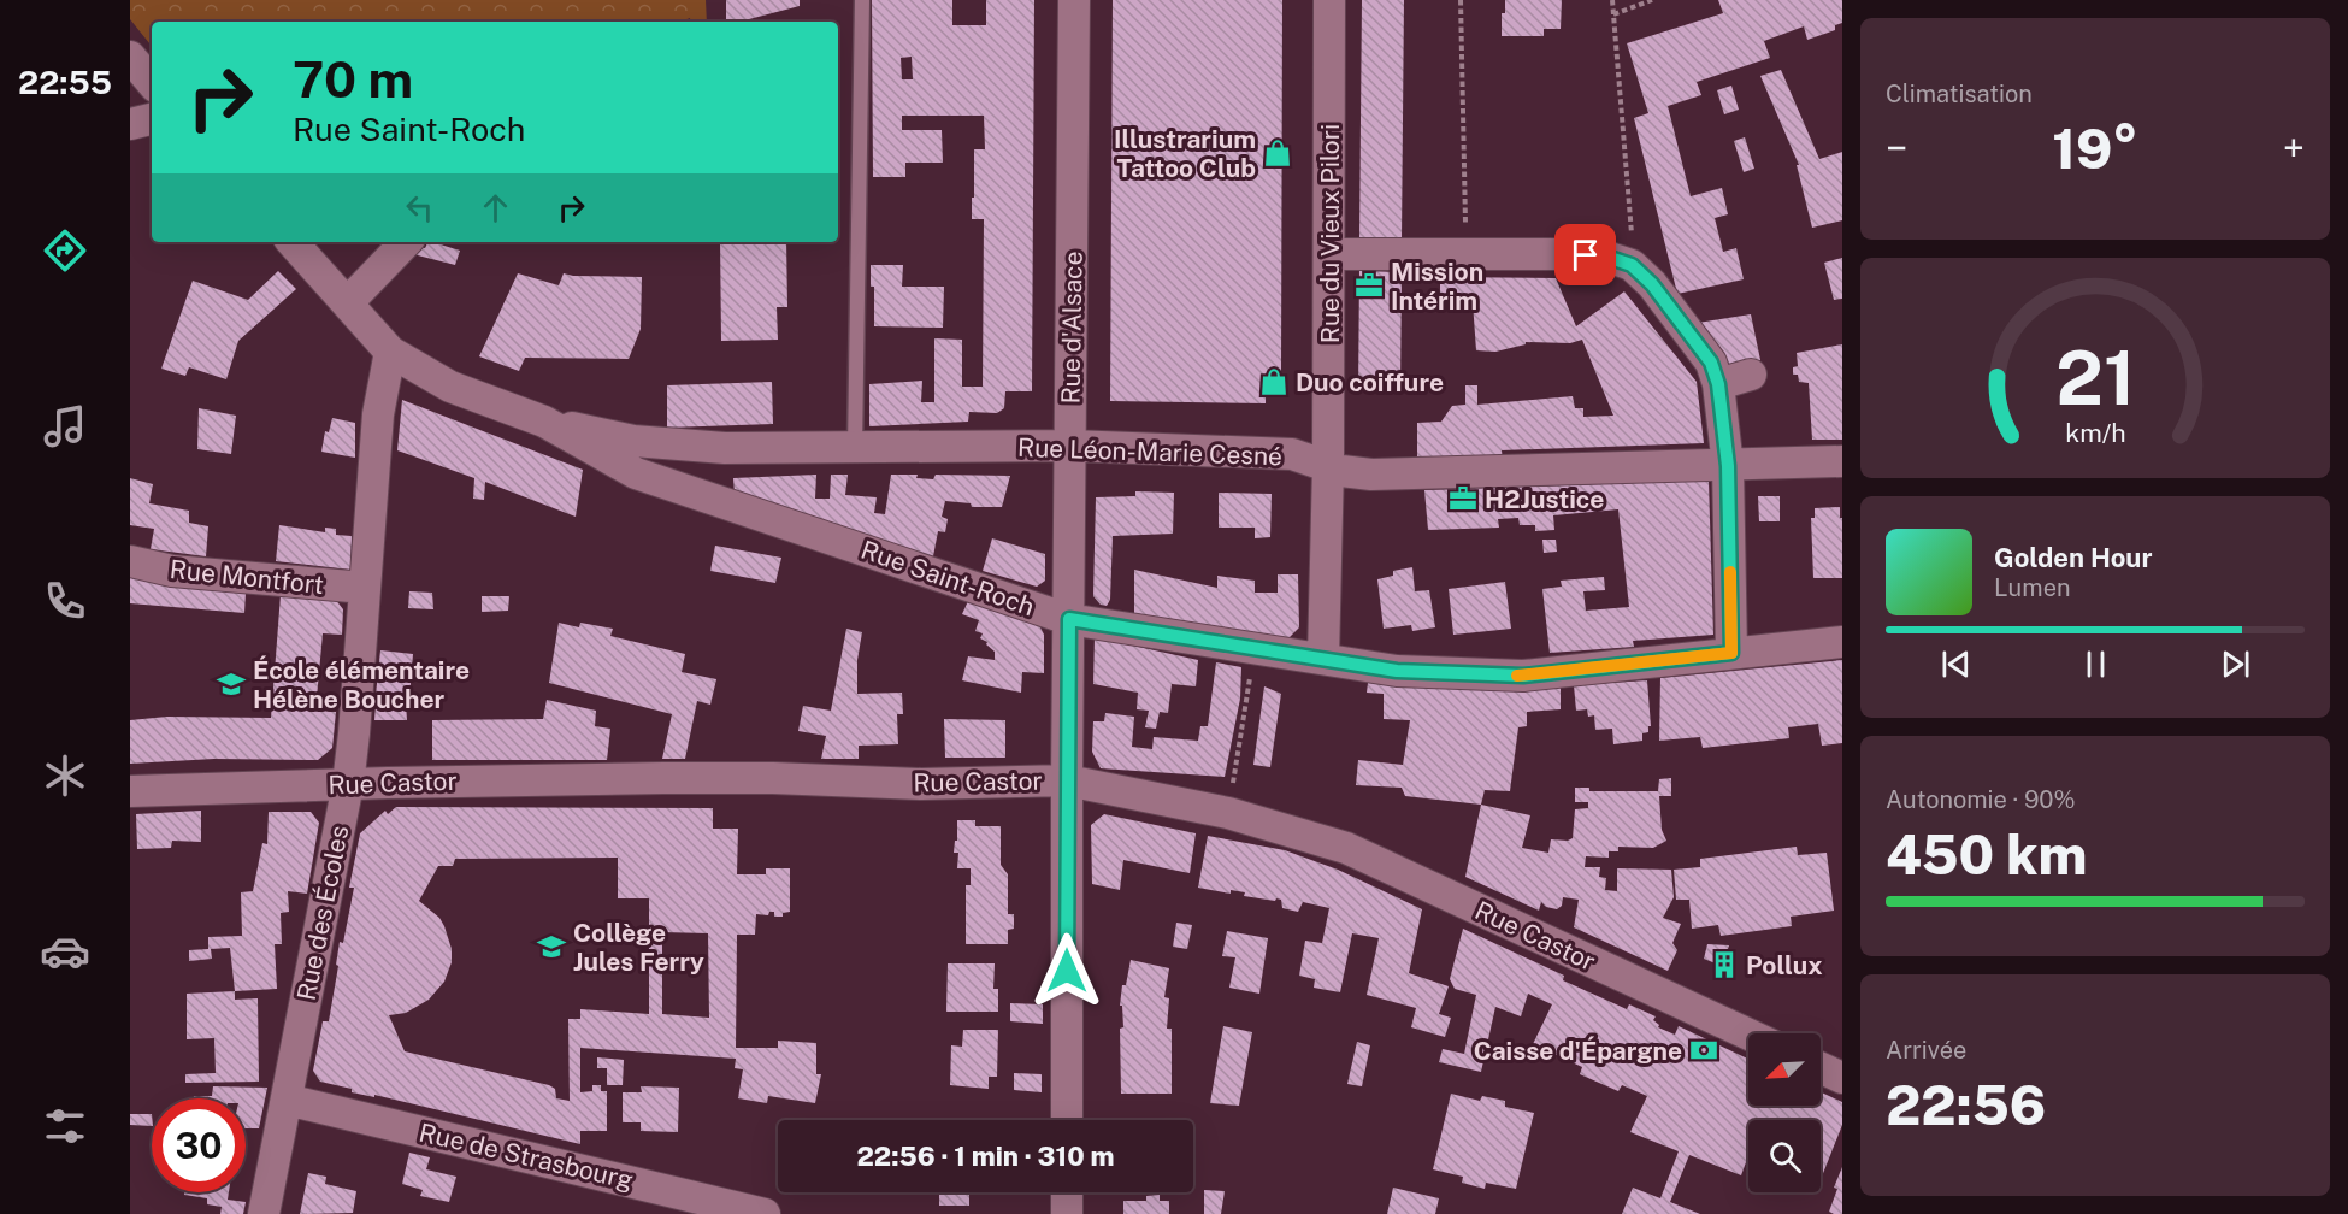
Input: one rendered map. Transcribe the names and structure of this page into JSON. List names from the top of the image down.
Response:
{
  "streets": {
    "street": [
      "Rue du Vieux Pilori",
      "Rue d'Alsace",
      "Rue Léon-Marie Cesné",
      "Rue Montfort",
      "Rue Saint-Roch",
      "Rue Castor",
      "Rue des Écoles",
      "Rue de Strasbourg"
    ]
  },
  "crossings": [
    ["Rue du Vieux Pilori", "Rue Léon-Marie Cesné"],
    ["Rue du Vieux Pilori", "Rue Saint-Roch"],
    ["Rue d'Alsace", "Rue Léon-Marie Cesné"],
    ["Rue d'Alsace", "Rue Saint-Roch"],
    ["Rue d'Alsace", "Rue Castor"],
    ["Rue Léon-Marie Cesné", "Rue Saint-Roch"],
    ["Rue Montfort", "Rue des Écoles"],
    ["Rue Saint-Roch", "Rue des Écoles"],
    ["Rue Castor", "Rue des Écoles"],
    ["Rue des Écoles", "Rue de Strasbourg"]
  ],
  "places": {
    "shop": ["Illustrarium Tattoo Club", "Duo coiffure"],
    "office": ["Mission Intérim", "H2Justice"],
    "school or university": ["École élémentaire Hélène Boucher", "Collège Jules Ferry"],
    "building": ["Pollux"],
    "bank": ["Caisse d'Épargne"]
  },
  "north": "bottom left",
  "page": {
    "tabs": "22:55",
    "tile": [
      "Climatisation",
      ["Autonomie · 90%", "450 km"],
      ["Arrivée", "22:56"]
    ],
    "turn": ["70 m", "Rue Saint-Roch"],
    "heat": ["−", "19°", "+"],
    "song": ["Golden Hour", "Lumen"],
    "limit": "30",
    "trip": "22:56 · 1 min · 310 m",
    "gauge": ["21", "km/h"]
  }
}
